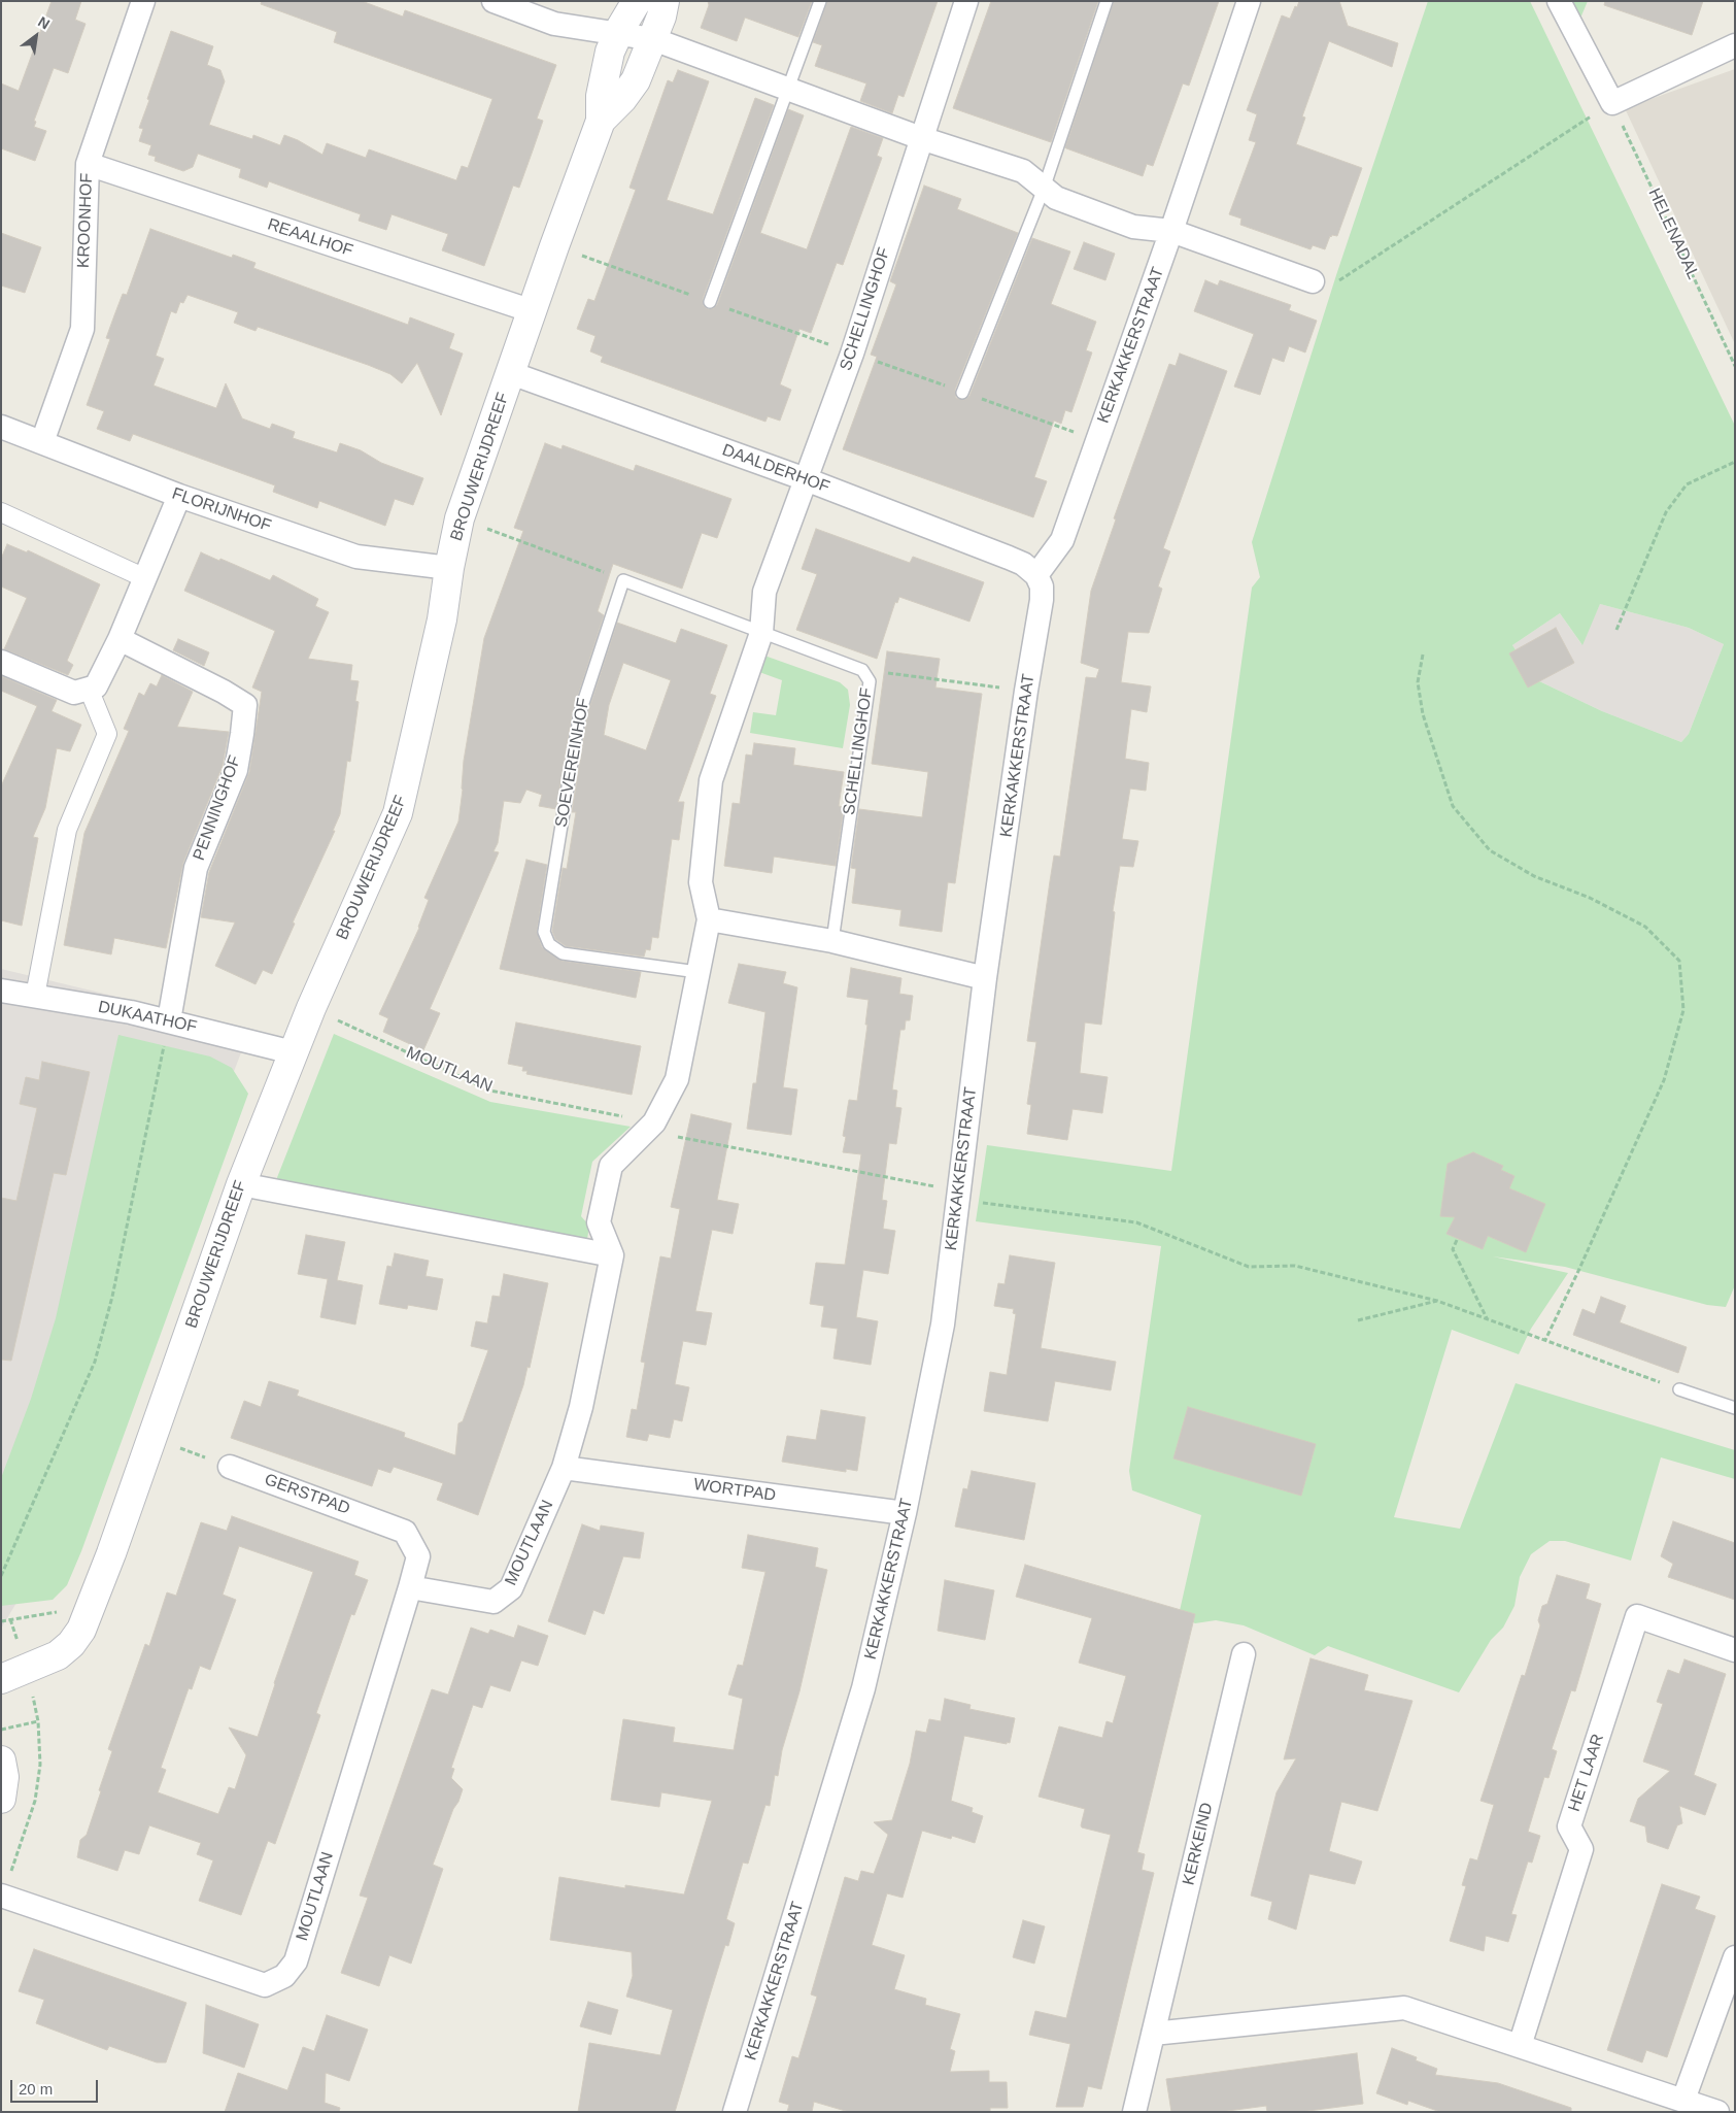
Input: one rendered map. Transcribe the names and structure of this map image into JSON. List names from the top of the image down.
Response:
{
  "streets": {
    "street": [
      "KROONHOF",
      "REAALHOF",
      "SCHELLINGHOF",
      "KERKAKKERSTRAAT",
      "BROUWERIJDREEF",
      "DAALDERHOF",
      "FLORIJNHOF",
      "PENNINGHOF",
      "DUKAATHOF",
      "MOUTLAAN",
      "WORTPAD",
      "GERSTPAD",
      "HET LAAR",
      "KERKEIND"
    ],
    "lane": ["SOEVEREINHOF"],
    "path": ["HELENADAL"]
  },
  "crossings": [
    ["KROONHOF", "REAALHOF"],
    ["KROONHOF", "FLORIJNHOF"],
    ["REAALHOF", "BROUWERIJDREEF"],
    ["SCHELLINGHOF", "DAALDERHOF"],
    ["KERKAKKERSTRAAT", "DAALDERHOF"],
    ["KERKAKKERSTRAAT", "MOUTLAAN"],
    ["KERKAKKERSTRAAT", "WORTPAD"],
    ["BROUWERIJDREEF", "DAALDERHOF"],
    ["BROUWERIJDREEF", "FLORIJNHOF"],
    ["BROUWERIJDREEF", "DUKAATHOF"],
    ["BROUWERIJDREEF", "MOUTLAAN"],
    ["PENNINGHOF", "DUKAATHOF"],
    ["MOUTLAAN", "WORTPAD"],
    ["MOUTLAAN", "GERSTPAD"]
  ],
  "scale_bar": "20 m",
  "north": "top right"
}
